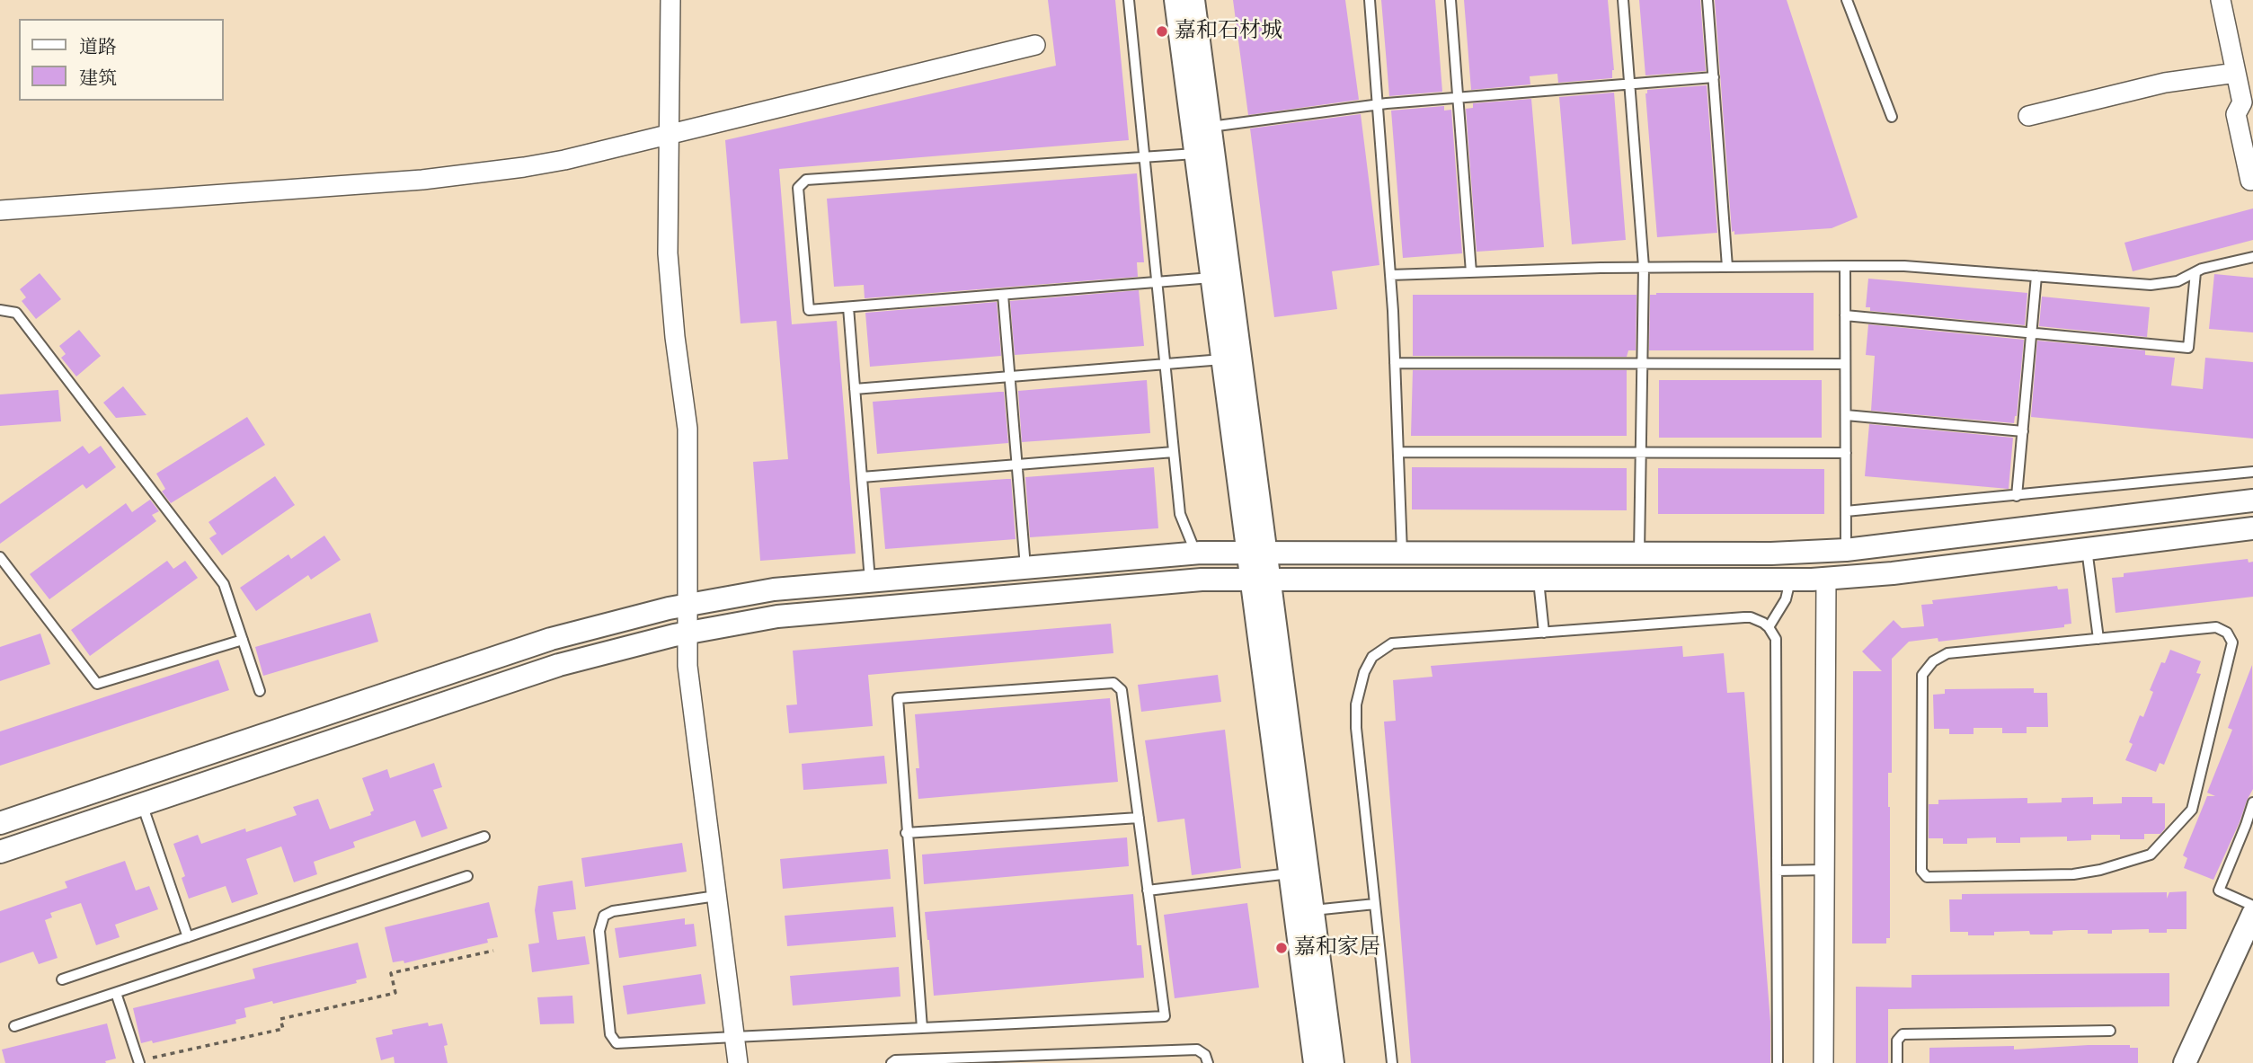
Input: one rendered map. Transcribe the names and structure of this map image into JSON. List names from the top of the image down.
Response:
{
  "places": ["嘉和石材城", "嘉和家居"],
  "legend": ["道路", "建筑"]
}
